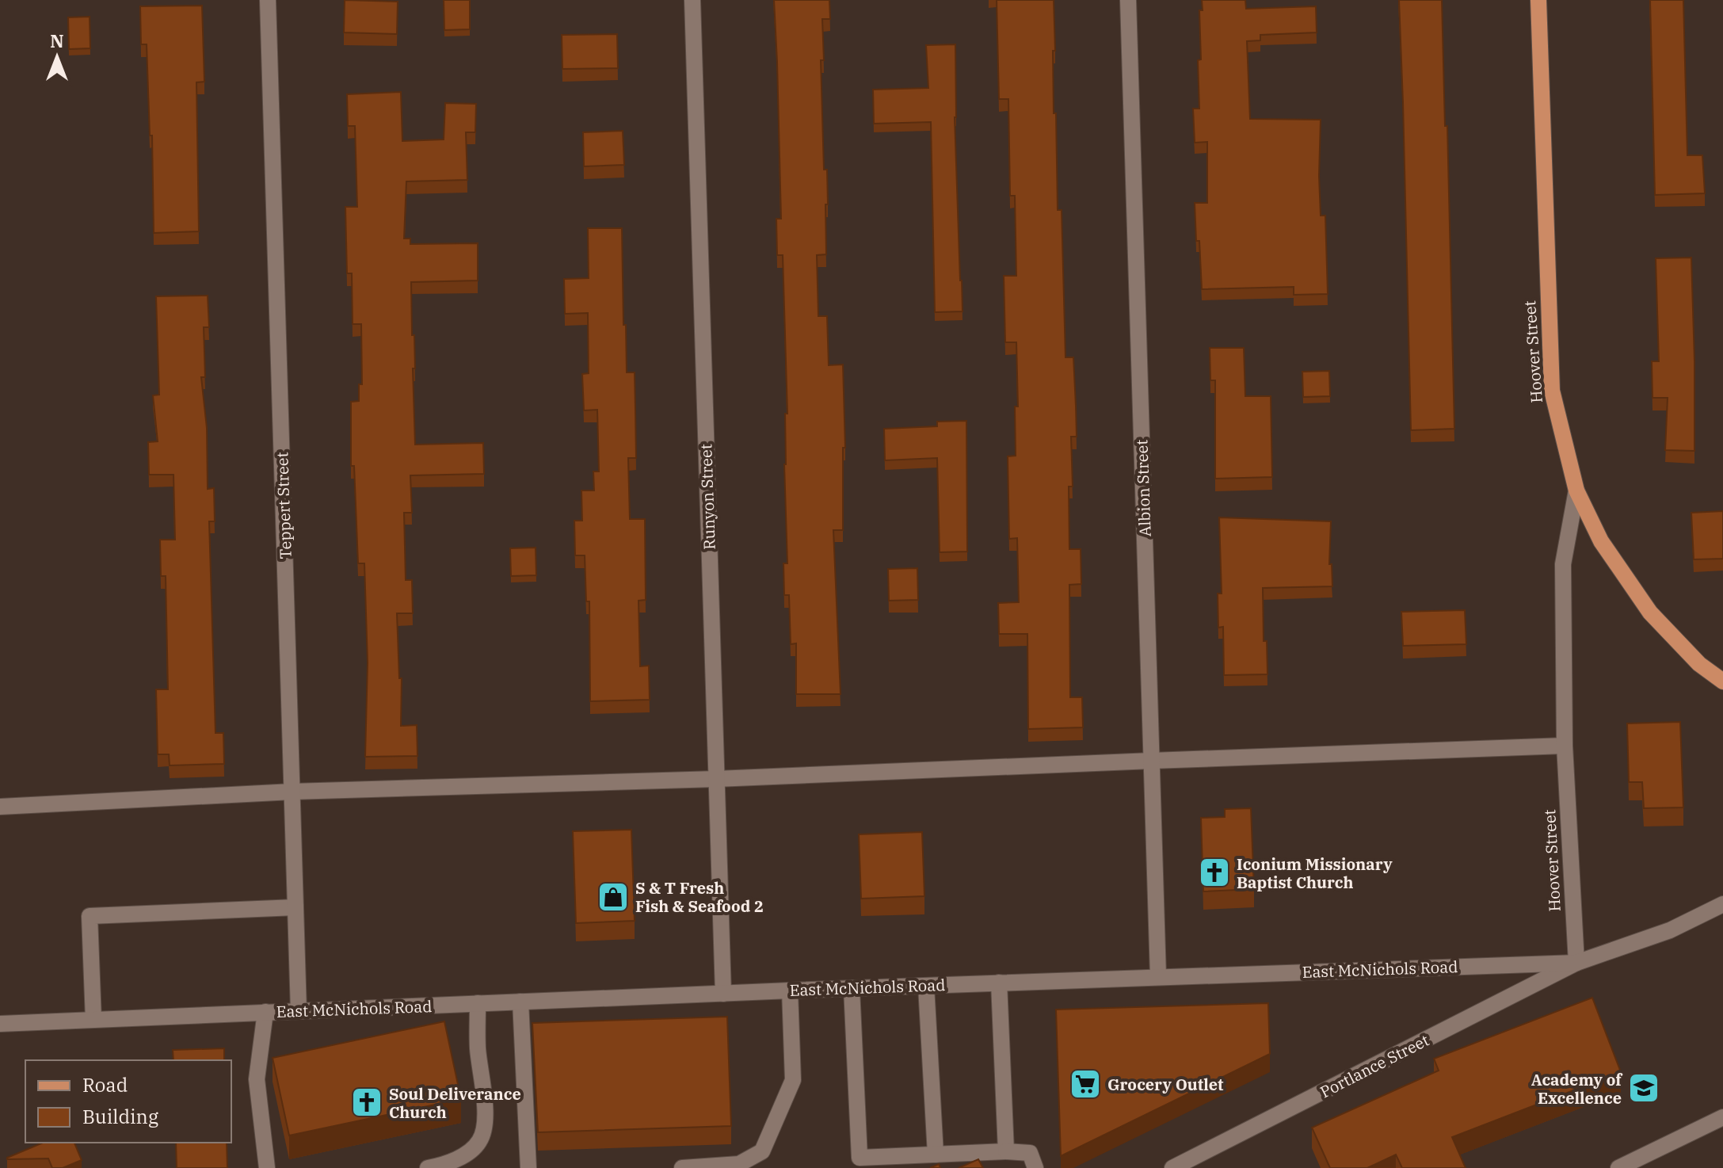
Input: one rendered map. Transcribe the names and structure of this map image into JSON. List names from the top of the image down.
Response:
{
  "streets": {
    "main road": ["Hoover Street"],
    "street": [
      "Albion Street",
      "Runyon Street",
      "Teppert Street",
      "East McNichols Road",
      "Portlance Street"
    ]
  },
  "crossings": [
    ["Hoover Street", "East McNichols Road"],
    ["Hoover Street", "Portlance Street"],
    ["Albion Street", "East McNichols Road"],
    ["Runyon Street", "East McNichols Road"],
    ["Teppert Street", "East McNichols Road"],
    ["East McNichols Road", "Portlance Street"]
  ],
  "places": {
    "church": ["Iconium Missionary Baptist Church", "Soul Deliverance Church"],
    "shop": ["S & T Fresh Fish & Seafood 2"],
    "supermarket": ["Grocery Outlet"],
    "school or university": ["Academy of Excellence"]
  },
  "legend": ["Road", "Building"],
  "north": "top"
}
